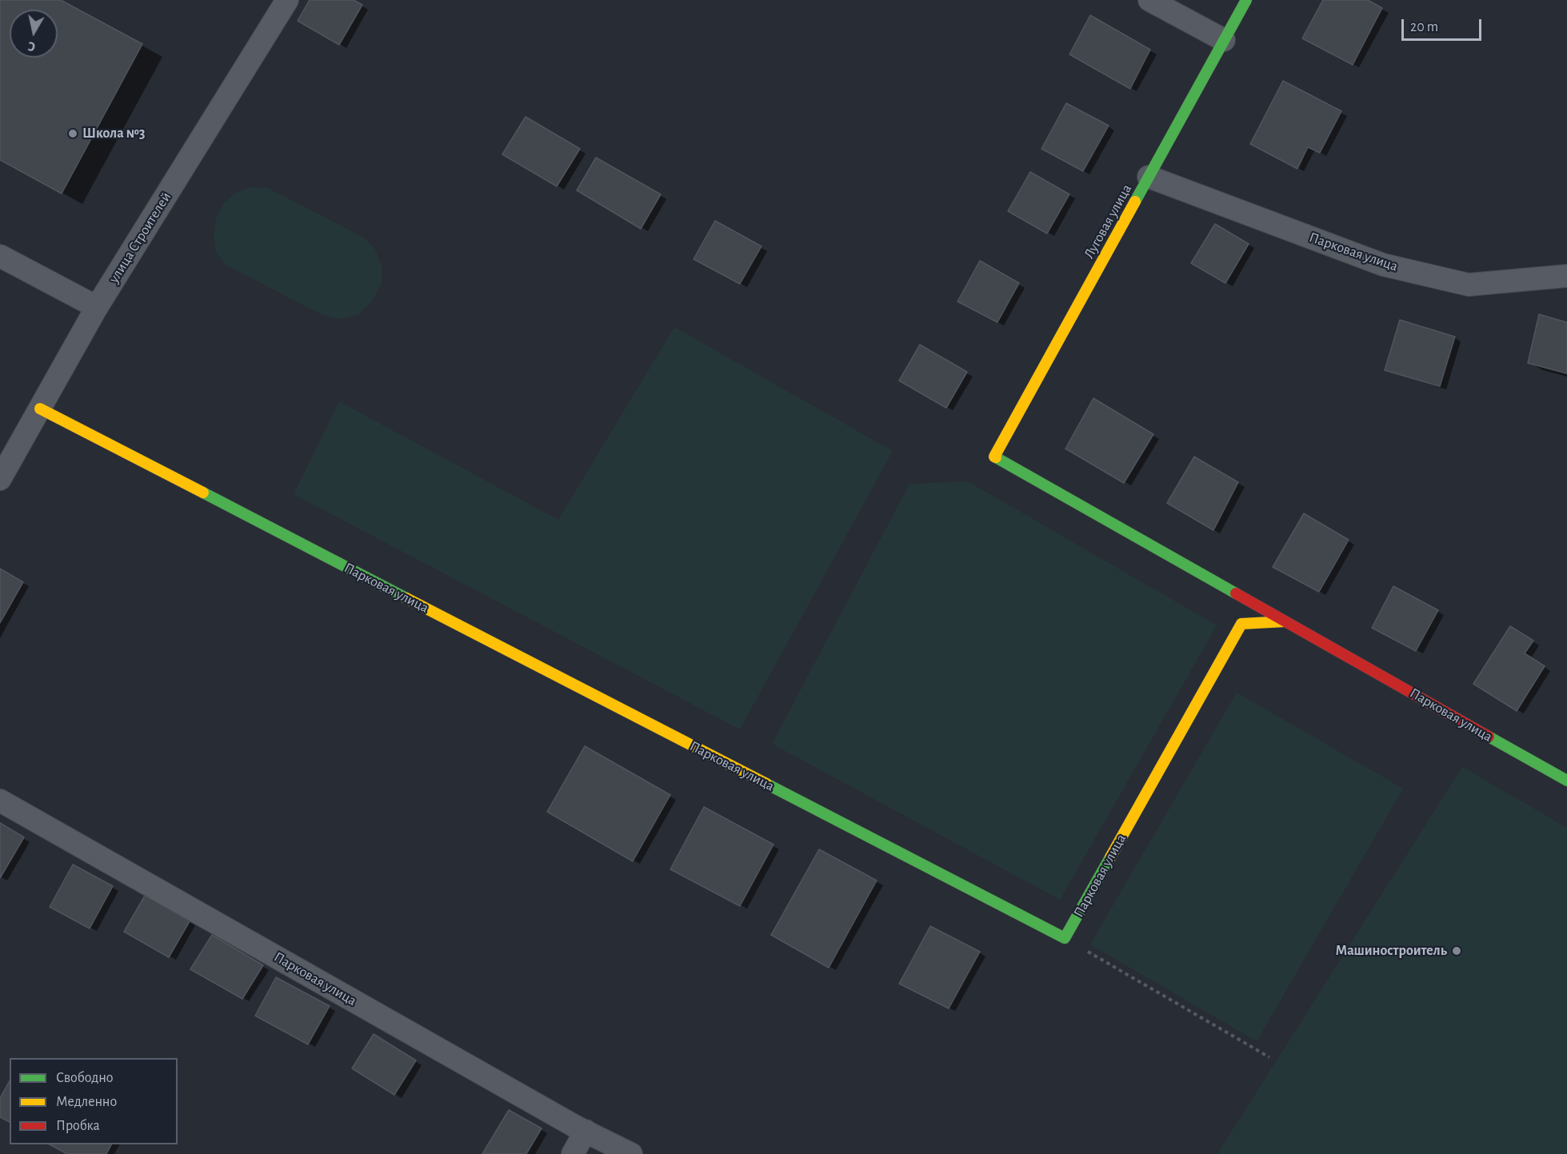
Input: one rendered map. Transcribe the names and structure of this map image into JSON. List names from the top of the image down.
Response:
{
  "streets": {
    "street": ["Луговая улица", "улица Строителей", "Парковая улица"]
  },
  "crossings": [
    ["Луговая улица", "Парковая улица"],
    ["улица Строителей", "Парковая улица"]
  ],
  "places": ["Школа №3", "Машиностроитель"],
  "legend": ["Свободно", "Медленно", "Пробка"],
  "scale_bar": "20 m",
  "north": "bottom"
}
